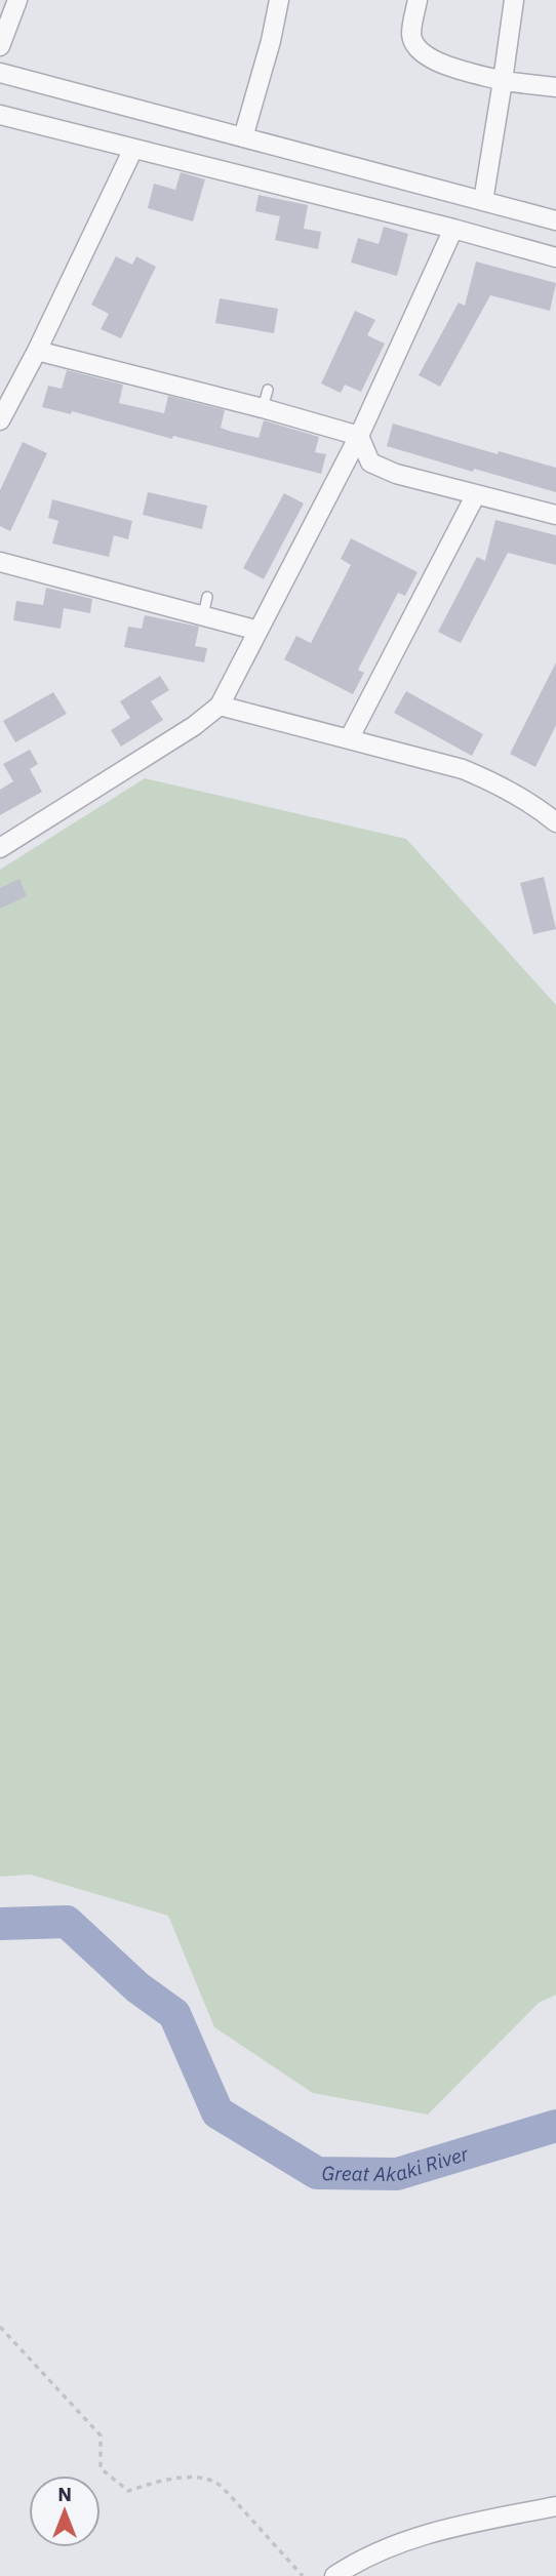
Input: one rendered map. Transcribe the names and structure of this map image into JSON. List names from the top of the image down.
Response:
{
  "water": ["Great Akaki River"],
  "north": "top"
}
